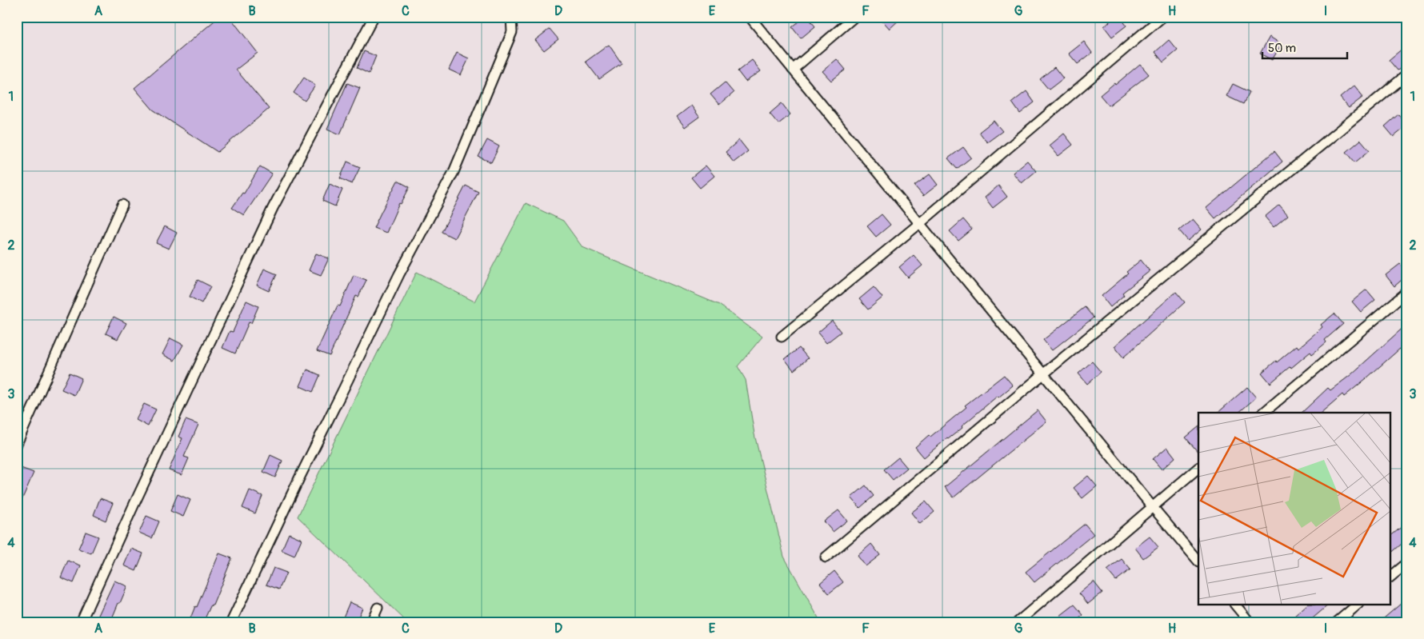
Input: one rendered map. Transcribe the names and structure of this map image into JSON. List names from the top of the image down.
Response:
{
  "scale_bar": "50 m",
  "grid": {
    "columns": [
      "A",
      "B",
      "C",
      "D",
      "E",
      "F",
      "G",
      "H",
      "I"
    ],
    "rows": [
      "1",
      "2",
      "3",
      "4"
    ]
  }
}
